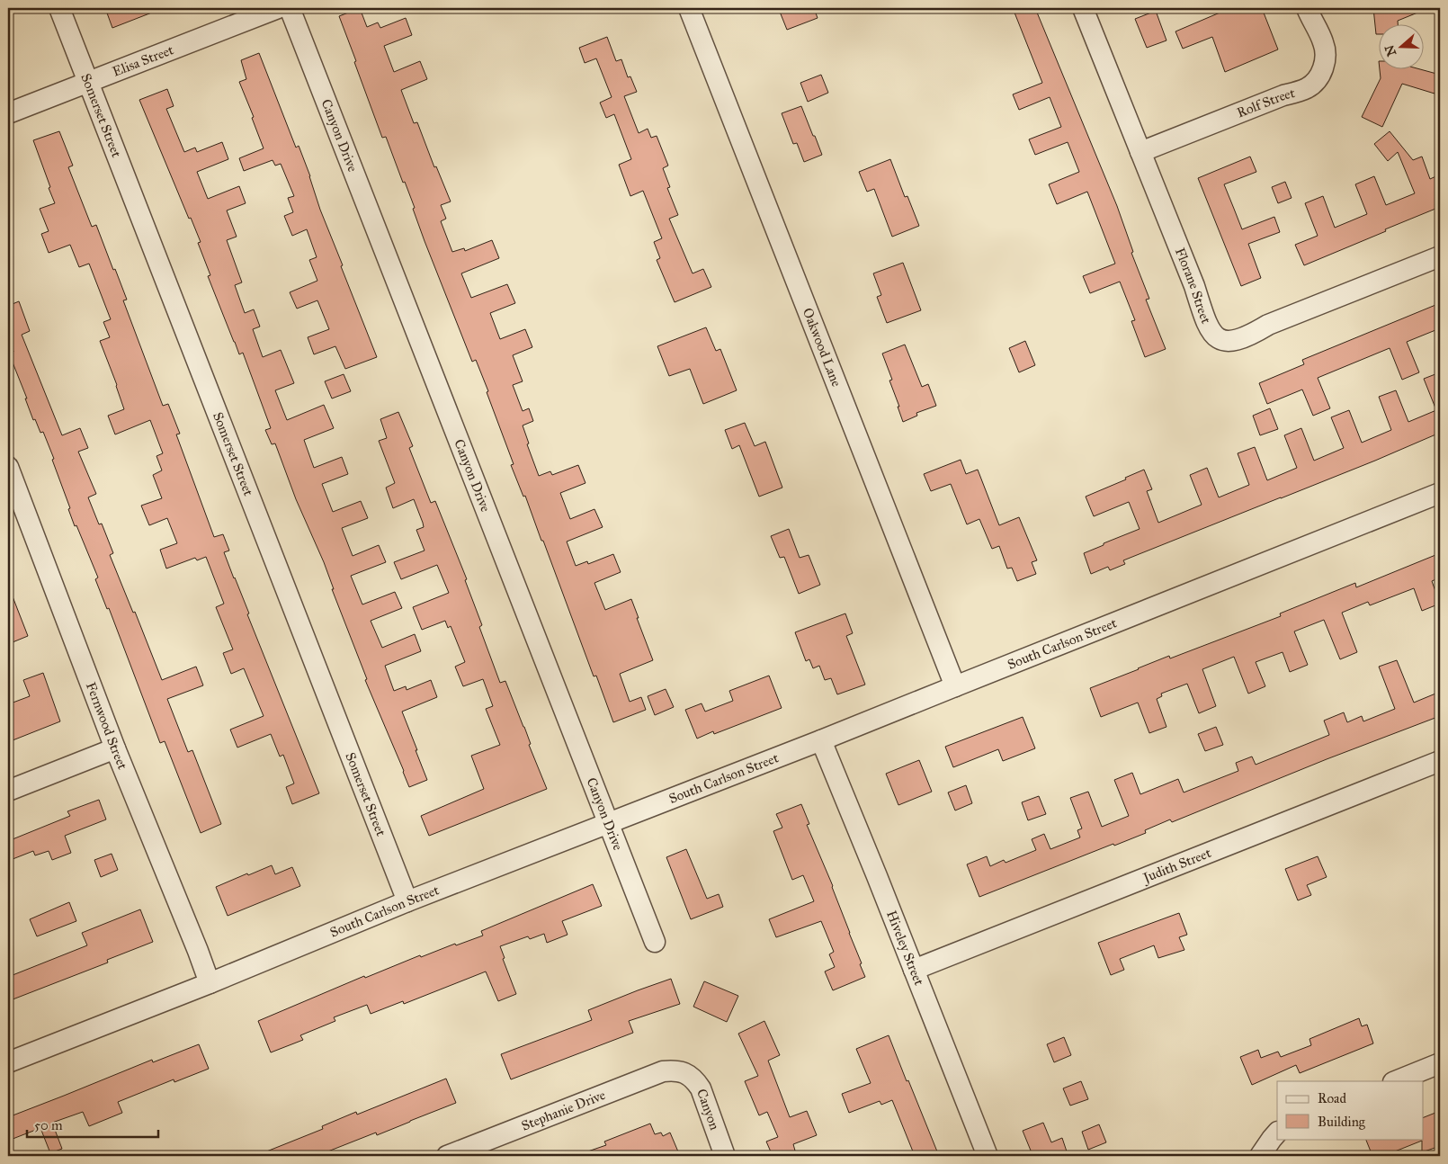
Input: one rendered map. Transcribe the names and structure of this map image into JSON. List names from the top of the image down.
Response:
{
  "streets": {
    "street": [
      "Elisa Street",
      "Rolf Street",
      "Somerset Street",
      "Canyon Drive",
      "Florane Street",
      "Oakwood Lane",
      "South Carlson Street",
      "Fernwood Street",
      "Judith Street",
      "Hiveley Street",
      "Stephanie Drive",
      "Canyon"
    ]
  },
  "crossings": [
    ["Elisa Street", "Somerset Street"],
    ["Rolf Street", "Florane Street"],
    ["Somerset Street", "South Carlson Street"],
    ["Canyon Drive", "South Carlson Street"],
    ["Oakwood Lane", "South Carlson Street"],
    ["South Carlson Street", "Fernwood Street"],
    ["South Carlson Street", "Hiveley Street"],
    ["Judith Street", "Hiveley Street"],
    ["Stephanie Drive", "Canyon"]
  ],
  "legend": ["Road", "Building"],
  "scale_bar": "50 m",
  "north": "left"
}
